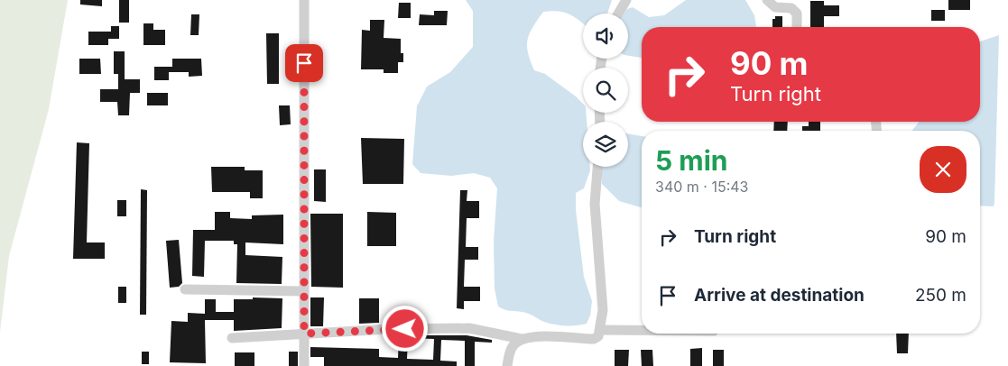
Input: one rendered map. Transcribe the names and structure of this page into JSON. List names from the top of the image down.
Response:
{
  "page": {
    "turn": ["90 m", "Turn right"],
    "heading": ["5 min", "340 m · 15:43"],
    "list": [
      {
        "name": "Turn right",
        "value": "90 m"
      },
      {
        "name": "Arrive at destination",
        "value": "250 m"
      }
    ]
  }
}
